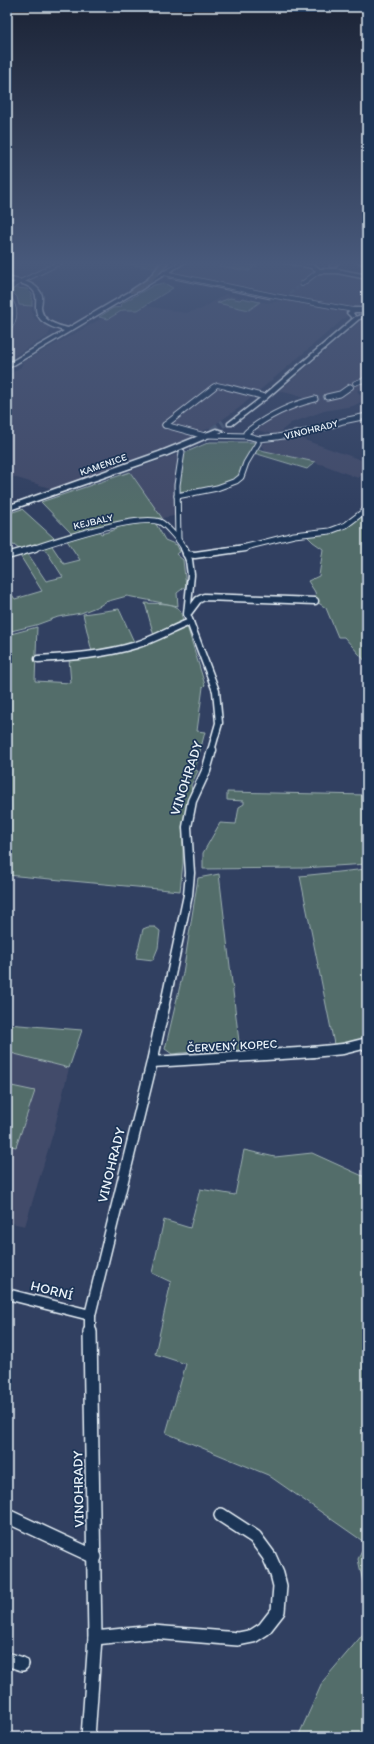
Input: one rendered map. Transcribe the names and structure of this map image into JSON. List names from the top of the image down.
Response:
{
  "streets": {
    "street": [
      "VINOHRADY",
      "KAMENICE",
      "KEJBALY",
      "ČERVENÝ KOPEC",
      "HORNÍ"
    ]
  },
  "crossings": [
    ["VINOHRADY", "KAMENICE"],
    ["VINOHRADY", "KEJBALY"],
    ["VINOHRADY", "ČERVENÝ KOPEC"],
    ["VINOHRADY", "HORNÍ"]
  ]
}
